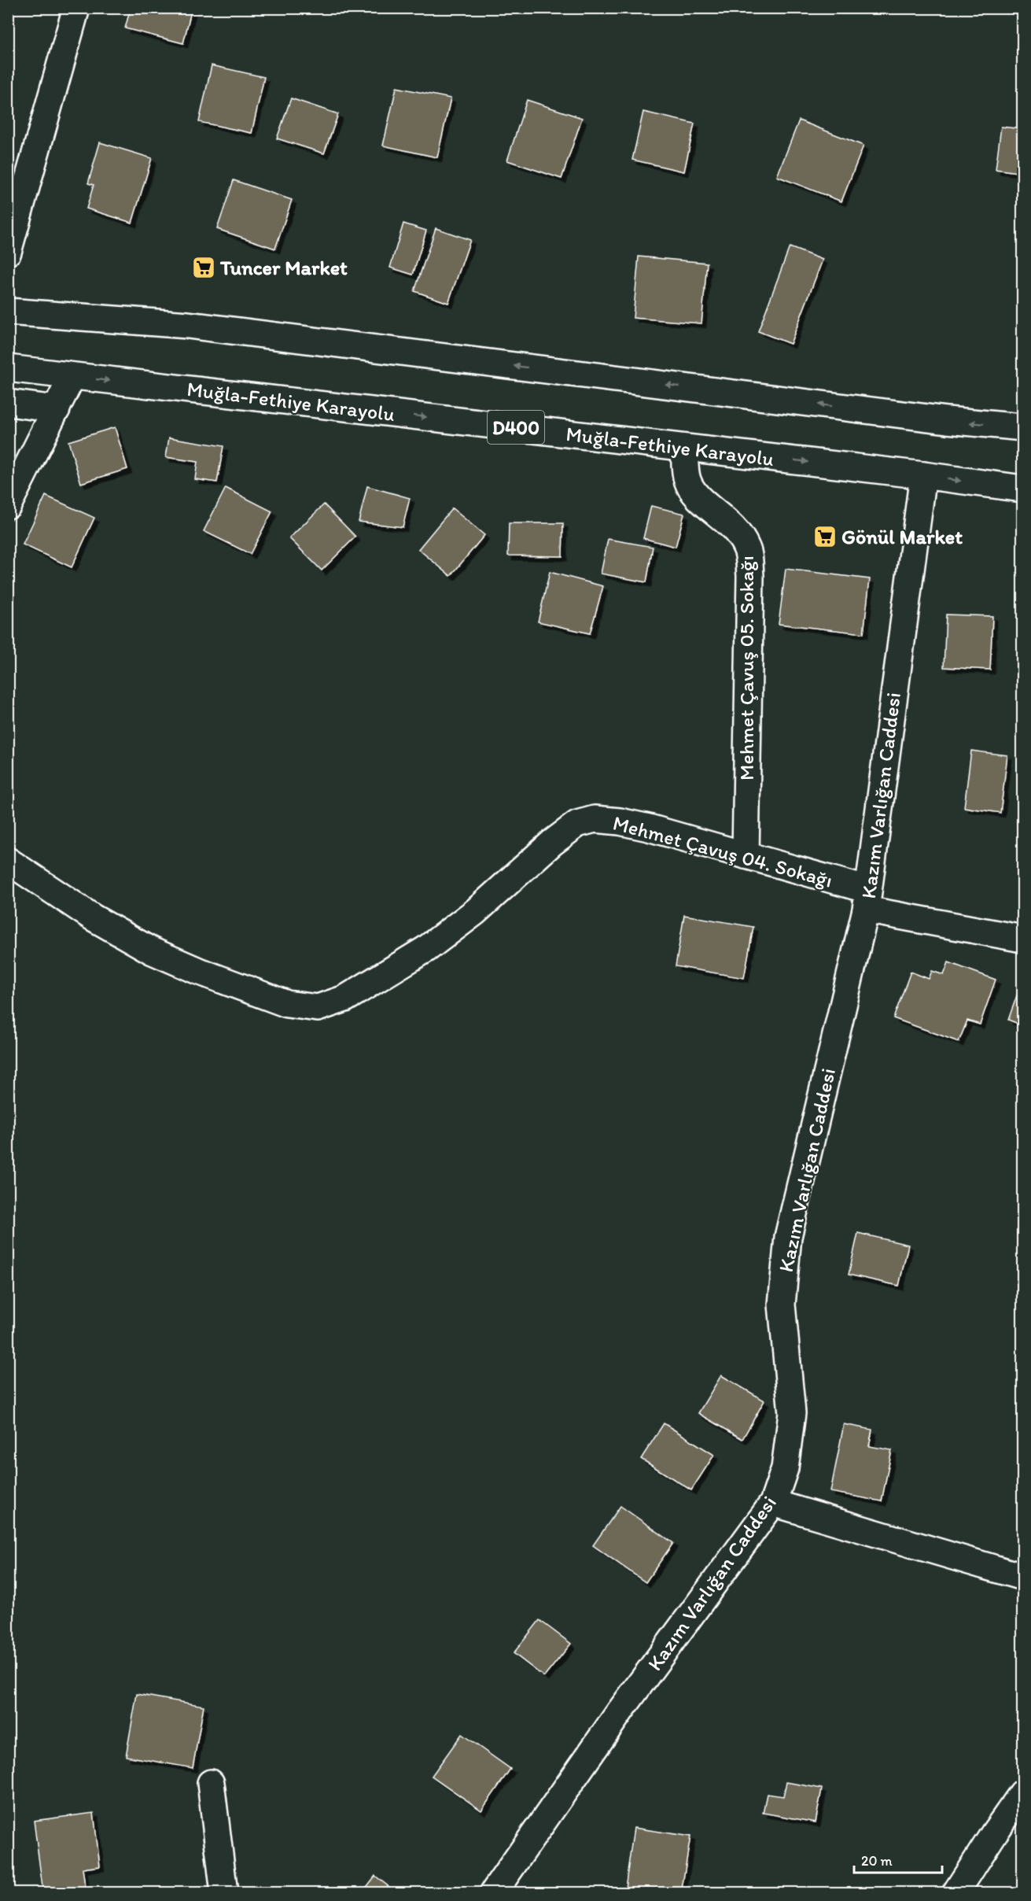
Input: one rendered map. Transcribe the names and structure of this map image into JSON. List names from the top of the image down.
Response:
{
  "streets": {
    "main road": [
      "Muğla-Fethiye Karayolu",
      "D400",
      "Mehmet Çavuş 05. Sokağı",
      "Kazım Varlığan Caddesi",
      "Mehmet Çavuş 04. Sokağı"
    ]
  },
  "crossings": [
    ["Muğla-Fethiye Karayolu", "Mehmet Çavuş 05. Sokağı"],
    ["Muğla-Fethiye Karayolu", "Kazım Varlığan Caddesi"],
    ["Mehmet Çavuş 05. Sokağı", "Mehmet Çavuş 04. Sokağı"],
    ["Kazım Varlığan Caddesi", "Mehmet Çavuş 04. Sokağı"]
  ],
  "places": {
    "supermarket": ["Tuncer Market", "Gönül Market"]
  },
  "scale_bar": "20 m"
}
